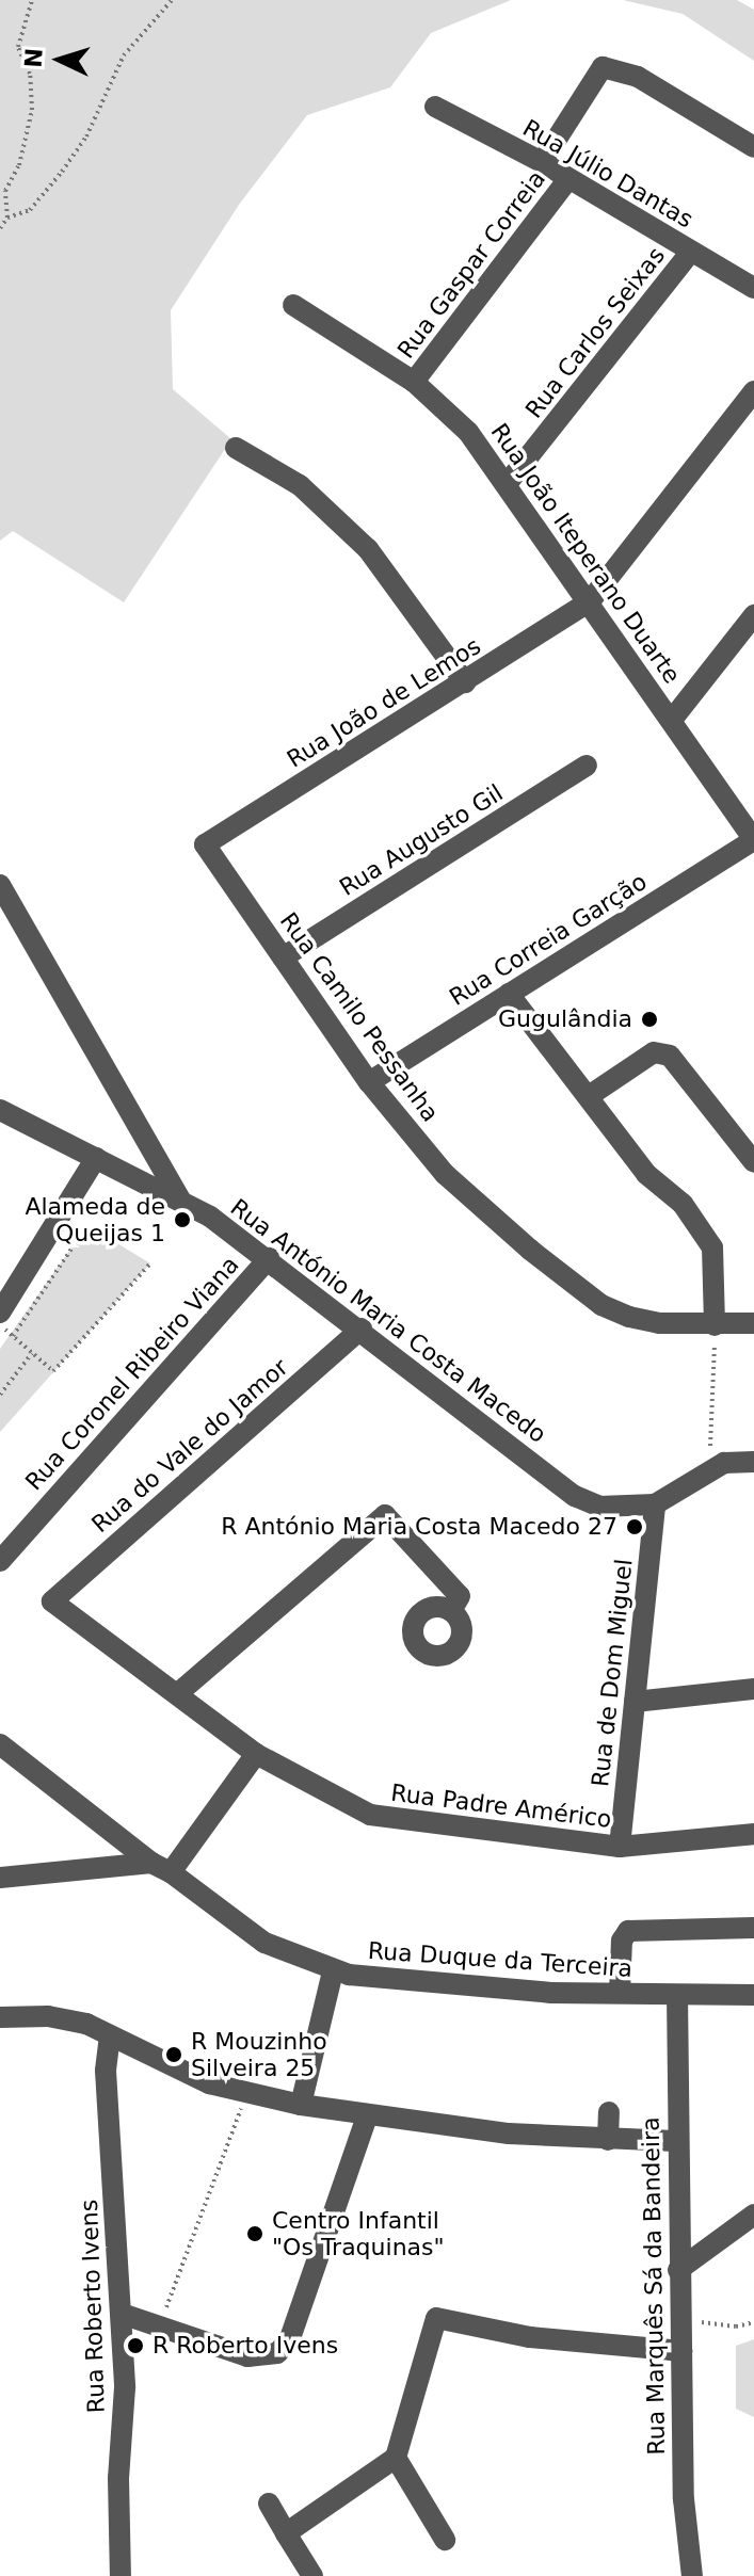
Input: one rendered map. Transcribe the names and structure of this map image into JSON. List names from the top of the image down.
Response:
{
  "streets": {
    "street": [
      "Rua Júlio Dantas",
      "Rua Gaspar Correia",
      "Rua Carlos Seixas",
      "Rua João Iteperano Duarte",
      "Rua João de Lemos",
      "Rua Augusto Gil",
      "Rua Correia Garção",
      "Rua Camilo Pessanha",
      "Rua António Maria Costa Macedo",
      "Rua Coronel Ribeiro Viana",
      "Rua do Vale do Jamor",
      "Rua de Dom Miguel",
      "Rua Padre Américo",
      "Rua Duque da Terceira",
      "Rua Marquês Sá da Bandeira",
      "Rua Roberto Ivens"
    ]
  },
  "crossings": [
    ["Rua Júlio Dantas", "Rua Gaspar Correia"],
    ["Rua Júlio Dantas", "Rua Carlos Seixas"],
    ["Rua Gaspar Correia", "Rua João Iteperano Duarte"],
    ["Rua Carlos Seixas", "Rua João Iteperano Duarte"],
    ["Rua João Iteperano Duarte", "Rua João de Lemos"],
    ["Rua João Iteperano Duarte", "Rua Correia Garção"],
    ["Rua João de Lemos", "Rua Camilo Pessanha"],
    ["Rua Augusto Gil", "Rua Camilo Pessanha"],
    ["Rua Correia Garção", "Rua Camilo Pessanha"],
    ["Rua António Maria Costa Macedo", "Rua Coronel Ribeiro Viana"],
    ["Rua António Maria Costa Macedo", "Rua do Vale do Jamor"],
    ["Rua António Maria Costa Macedo", "Rua de Dom Miguel"],
    ["Rua do Vale do Jamor", "Rua Padre Américo"],
    ["Rua de Dom Miguel", "Rua Padre Américo"],
    ["Rua Duque da Terceira", "Rua Marquês Sá da Bandeira"]
  ],
  "places": [
    "Gugulândia",
    "Alameda de Queijas 1",
    "R António Maria Costa Macedo 27",
    "R Mouzinho Silveira 25",
    "Centro Infantil \"Os Traquinas\"",
    "R Roberto Ivens"
  ],
  "north": "left"
}
